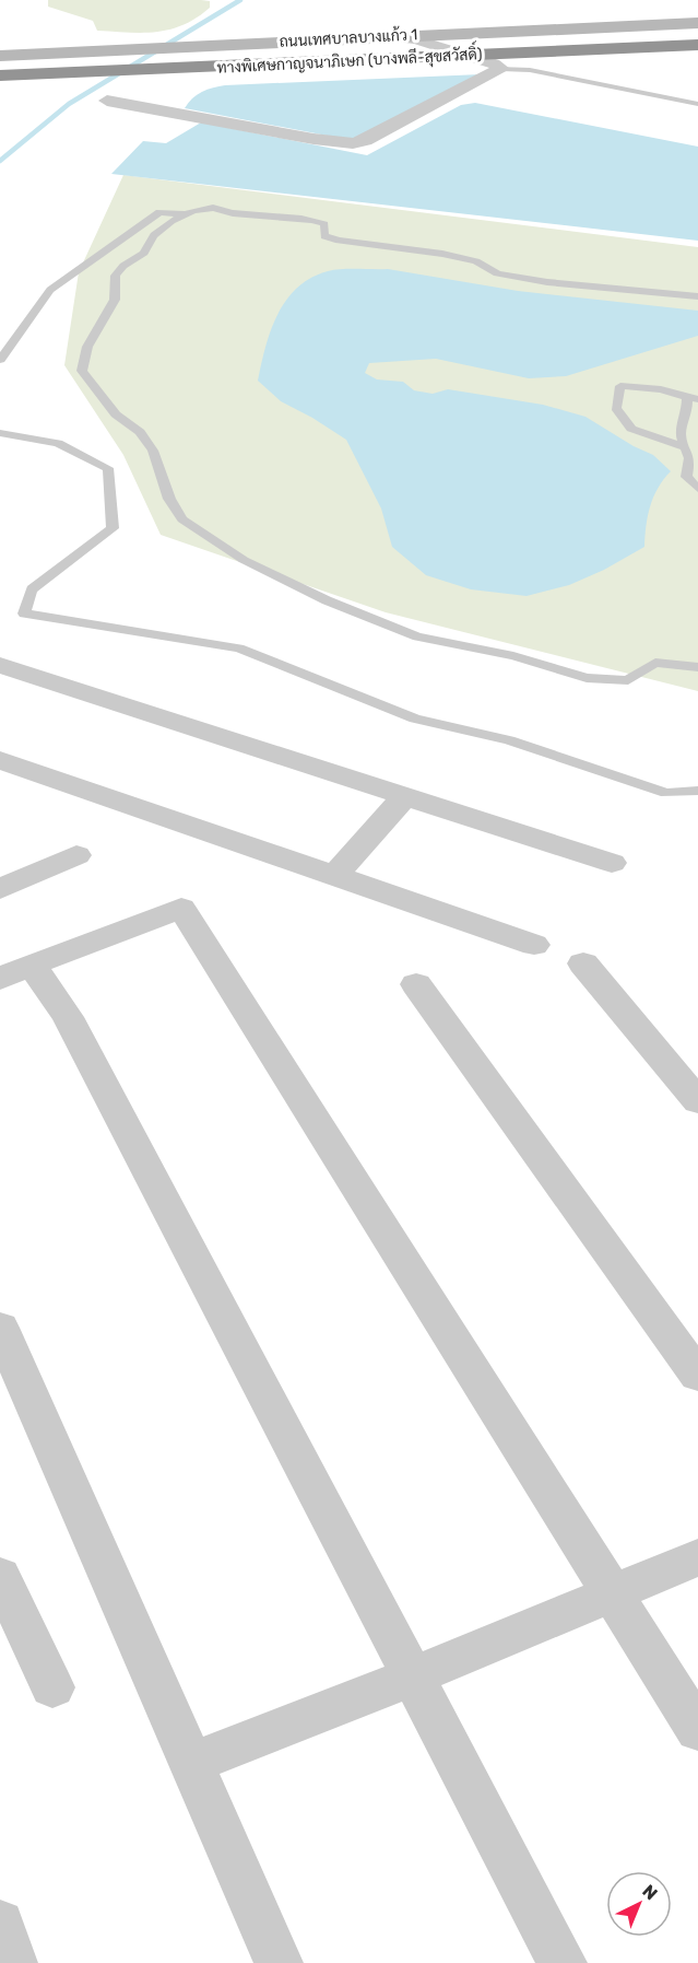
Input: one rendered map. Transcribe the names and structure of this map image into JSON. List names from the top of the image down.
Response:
{
  "streets": {
    "highway": ["ทางพิเศษกาญจนาภิเษก (บางพลี-สุขสวัสดิ์)"],
    "main road": ["ถนนเทศบาลบางแก้ว 1"]
  },
  "north": "top right"
}
